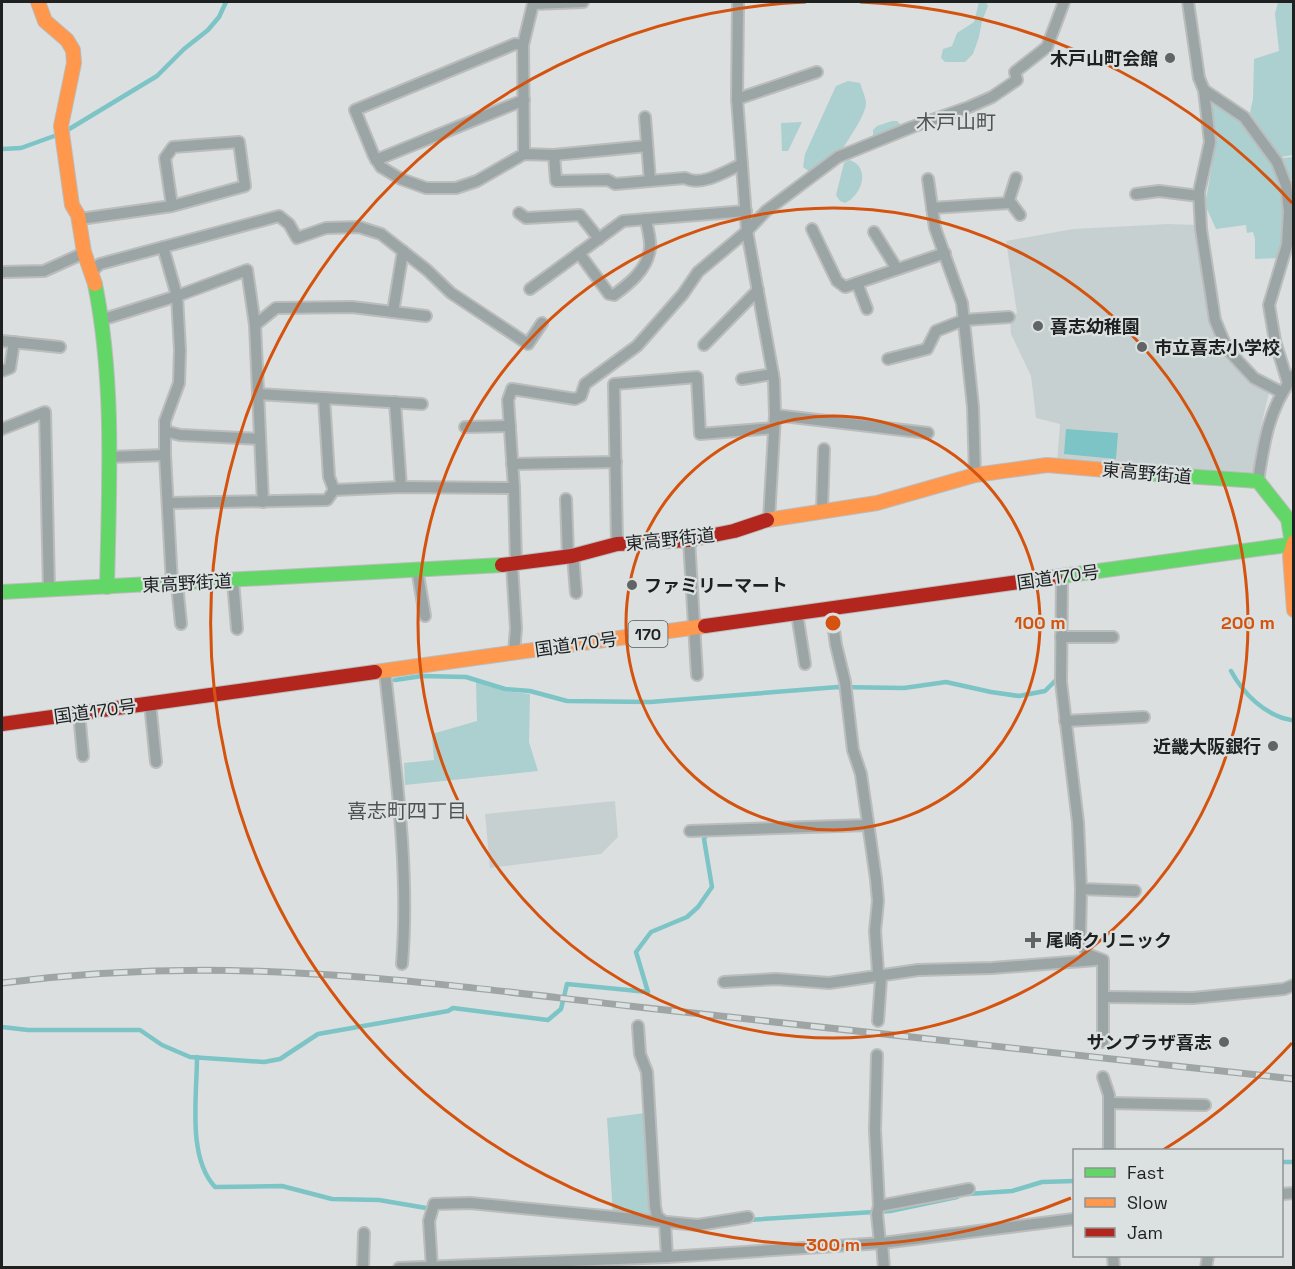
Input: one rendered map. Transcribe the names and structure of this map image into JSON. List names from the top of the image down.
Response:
{
  "streets": {
    "main road": ["東高野街道", "国道170号", "170"]
  },
  "districts": ["木戸山町", "喜志町四丁目"],
  "places": {
    "other": [
      "木戸山町会館",
      "喜志幼稚園",
      "市立喜志小学校",
      "ファミリーマート",
      "近畿大阪銀行",
      "サンプラザ喜志"
    ],
    "health": ["尾崎クリニック"]
  },
  "legend": ["Fast", "Slow", "Jam"],
  "rings": ["100 m", "200 m", "300 m"]
}
